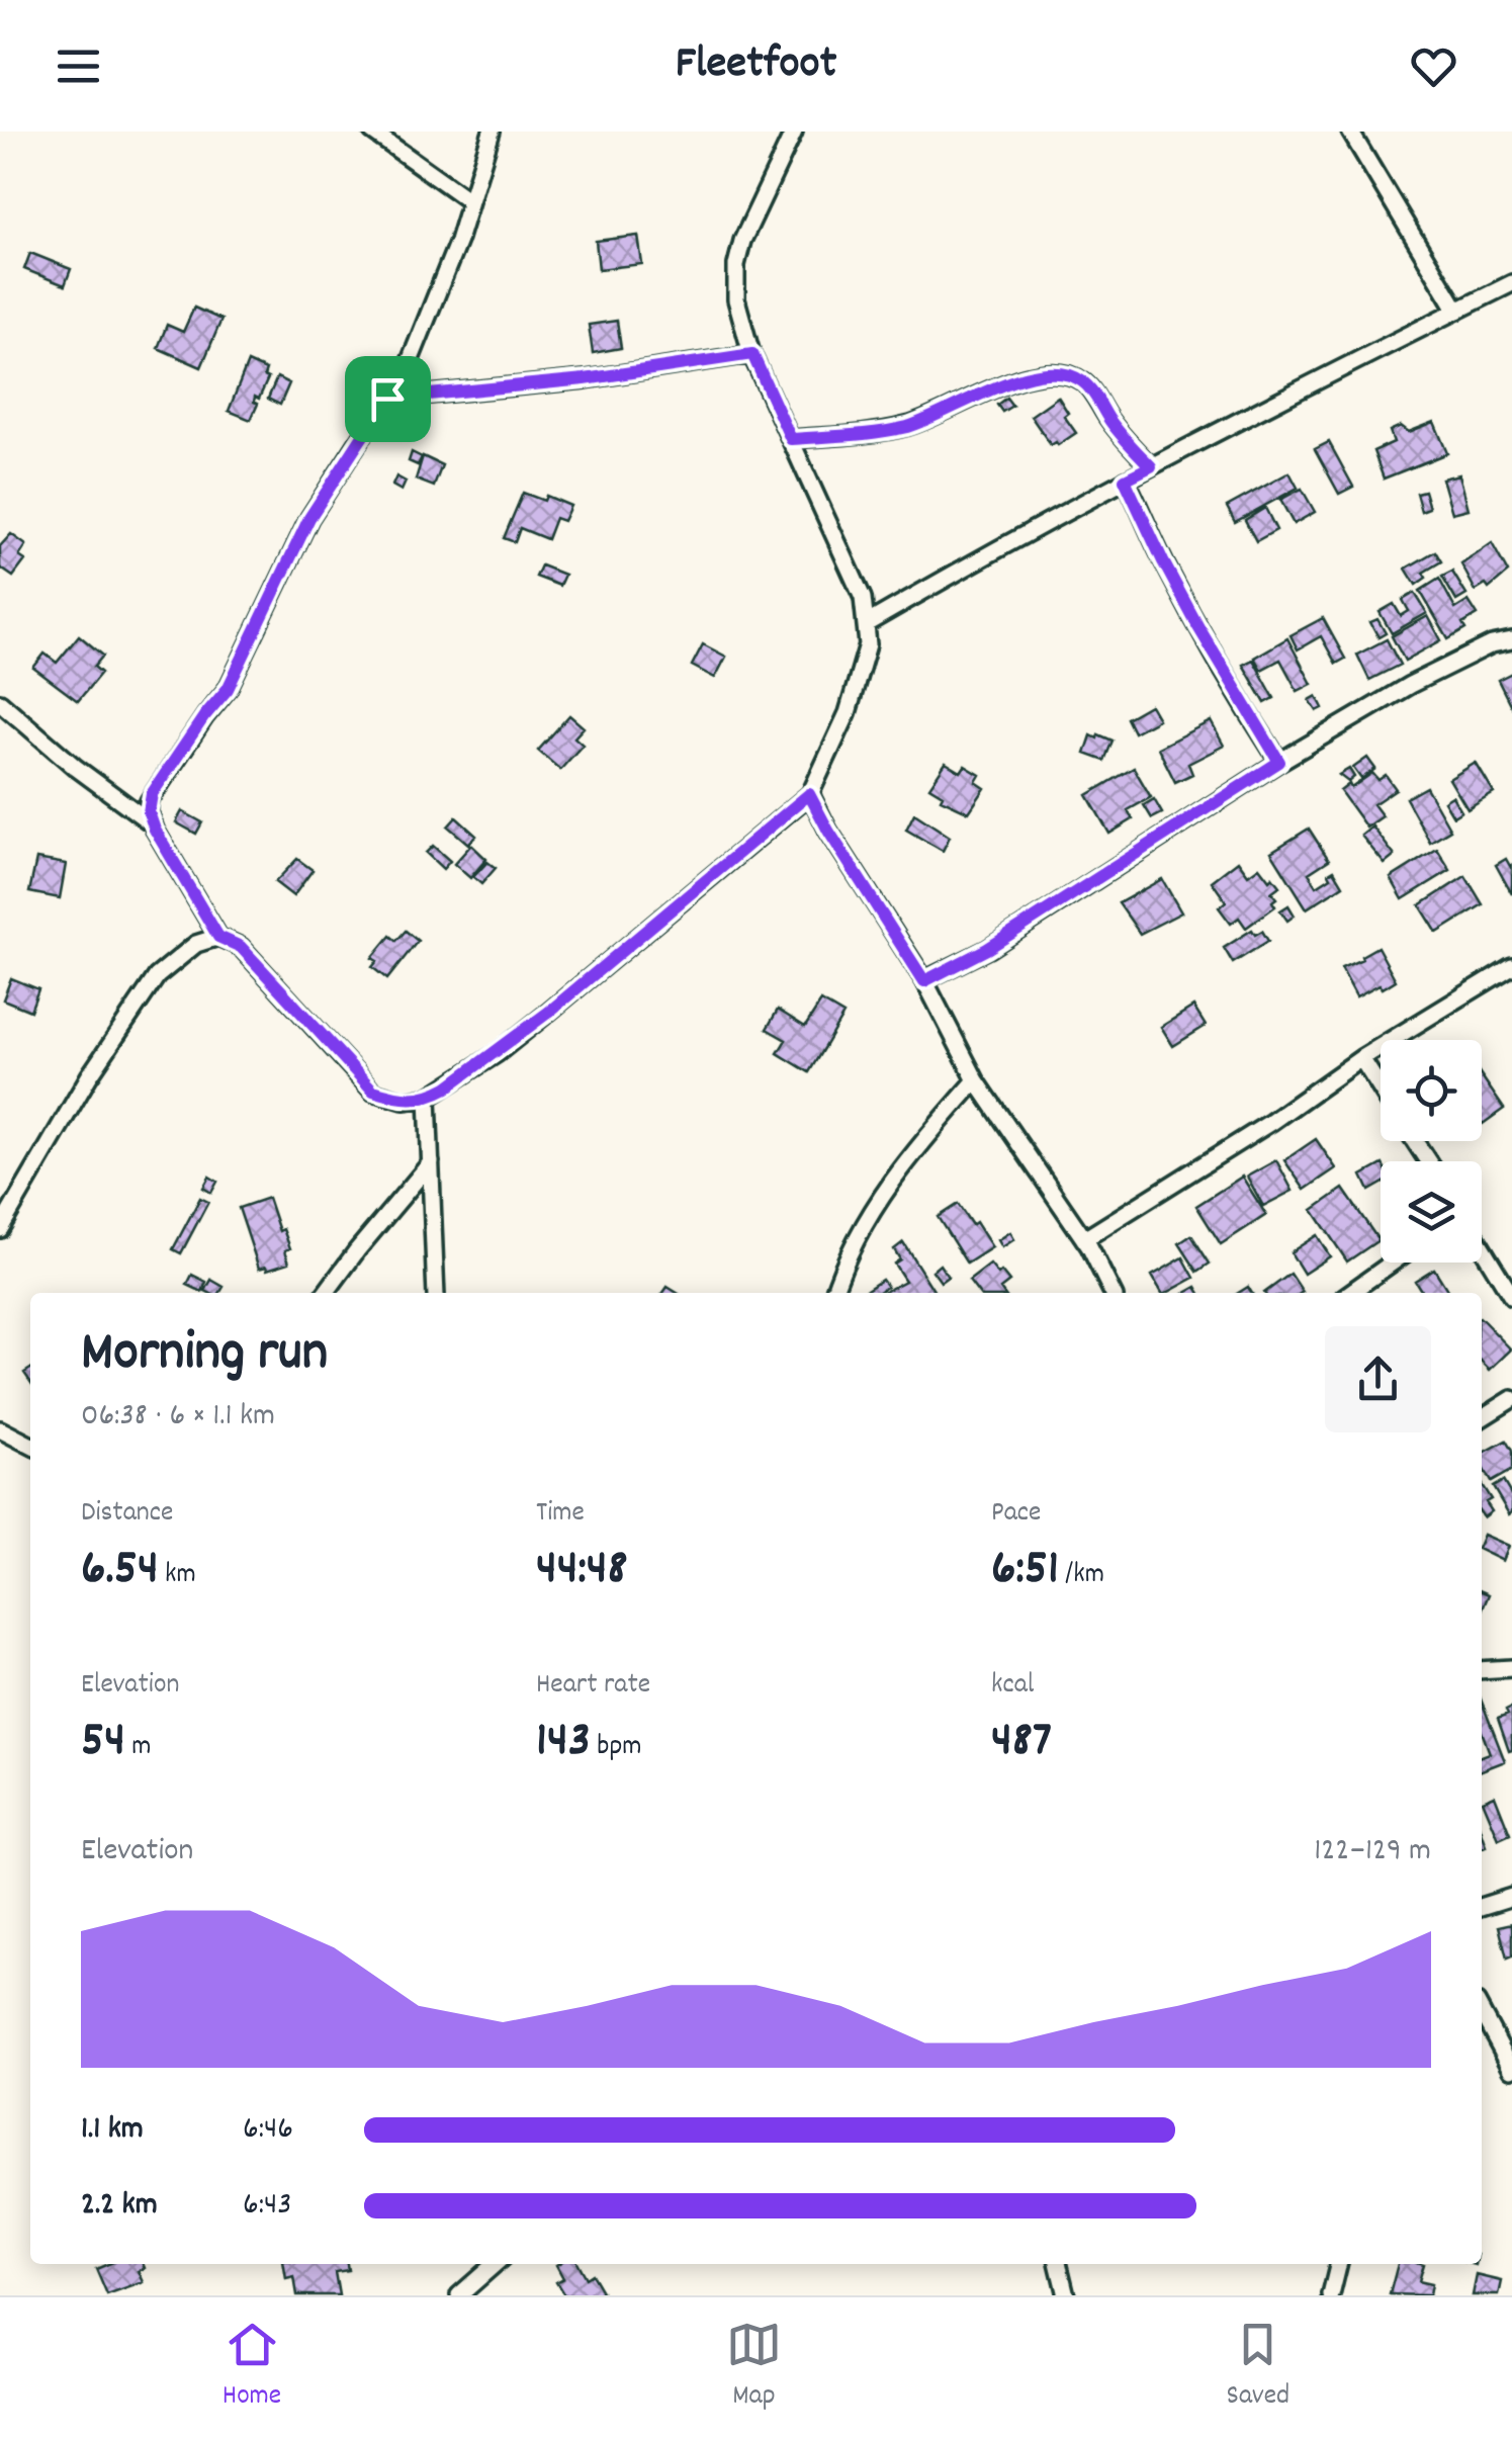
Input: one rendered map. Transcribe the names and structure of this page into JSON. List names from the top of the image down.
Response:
{
  "page": {
    "header": "Fleetfoot",
    "heading": ["Morning run", "06:38 · 6 × 1.1 km"],
    "stats": [
      ["Distance", "6.54 km"],
      ["Time", "44:48"],
      ["Pace", "6:51 /km"],
      ["Elevation", "54 m"],
      ["Heart rate", "143 bpm"],
      ["kcal", "487"]
    ],
    "chart": ["Elevation", "122–129 m"],
    "list": [
      {
        "name": "1.1 km",
        "note": "6:46"
      },
      {
        "name": "2.2 km",
        "note": "6:43"
      }
    ],
    "tabs": ["Home", "Map", "Saved"]
  }
}
